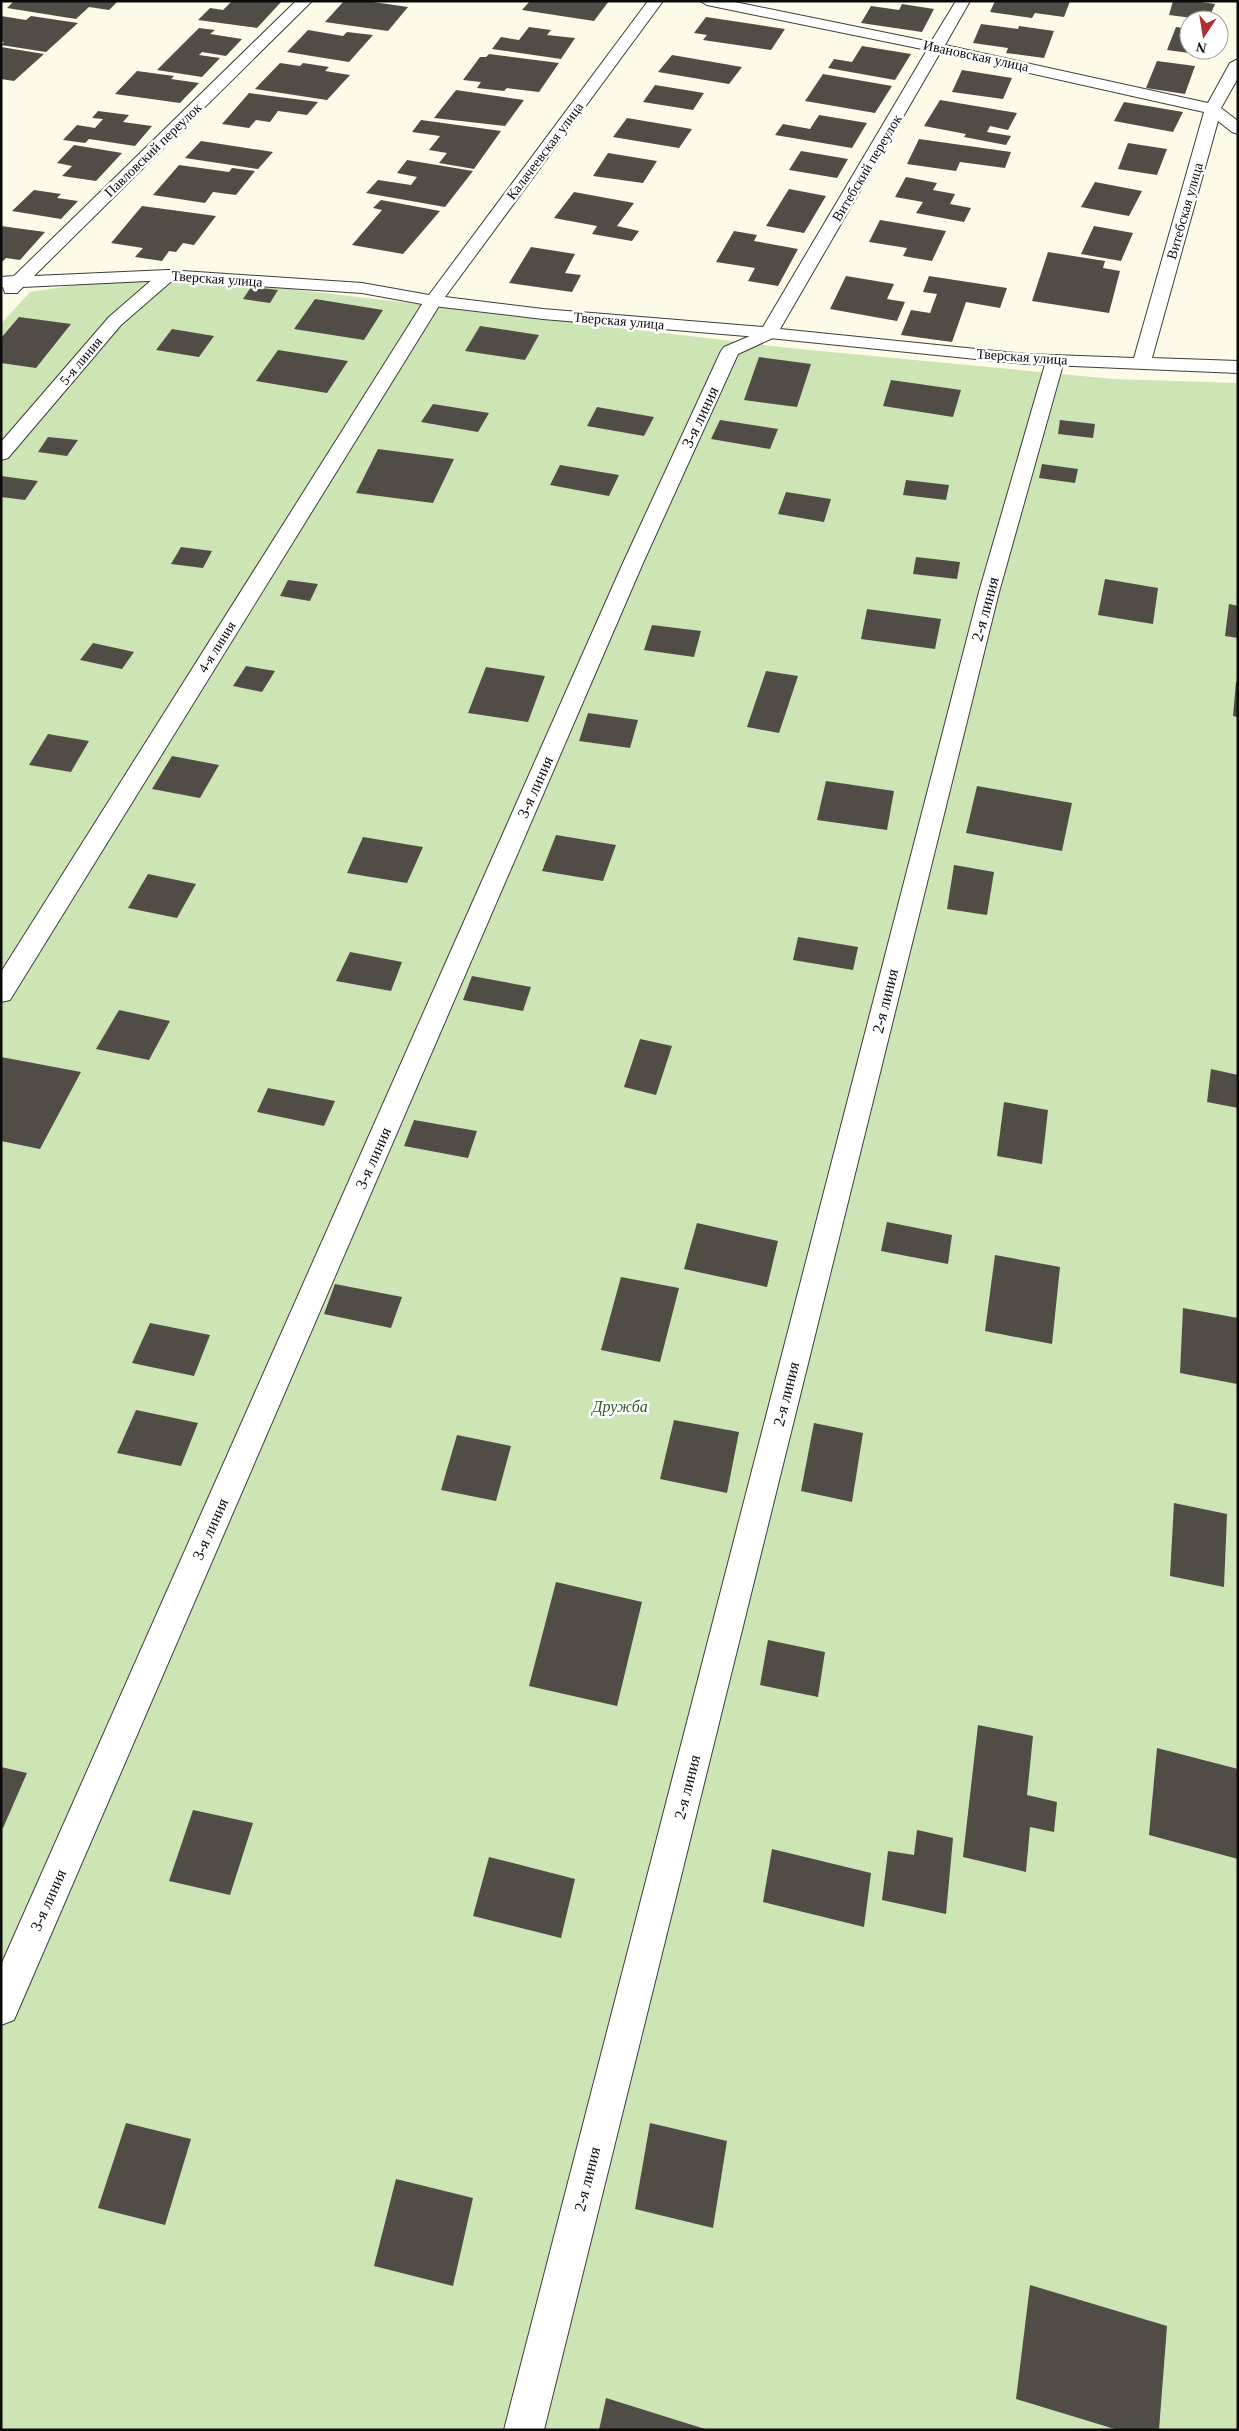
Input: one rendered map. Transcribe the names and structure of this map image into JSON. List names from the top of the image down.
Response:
{
  "streets": {
    "street": [
      "Ивановская улица",
      "Павловский переулок",
      "Калачеевская улица",
      "Витебский переулок",
      "Витебская улица",
      "Тверская улица",
      "5-я линия",
      "3-я линия",
      "2-я линия",
      "4-я линия"
    ]
  },
  "crossings": [
    ["Ивановская улица", "Витебский переулок"],
    ["Ивановская улица", "Витебская улица"],
    ["Павловский переулок", "Тверская улица"],
    ["Калачеевская улица", "Тверская улица"],
    ["Калачеевская улица", "4-я линия"],
    ["Витебский переулок", "Тверская улица"],
    ["Витебский переулок", "3-я линия"],
    ["Витебская улица", "Тверская улица"],
    ["Тверская улица", "5-я линия"],
    ["Тверская улица", "3-я линия"],
    ["Тверская улица", "2-я линия"],
    ["Тверская улица", "4-я линия"]
  ],
  "parks": ["Дружба"],
  "north": "bottom"
}
